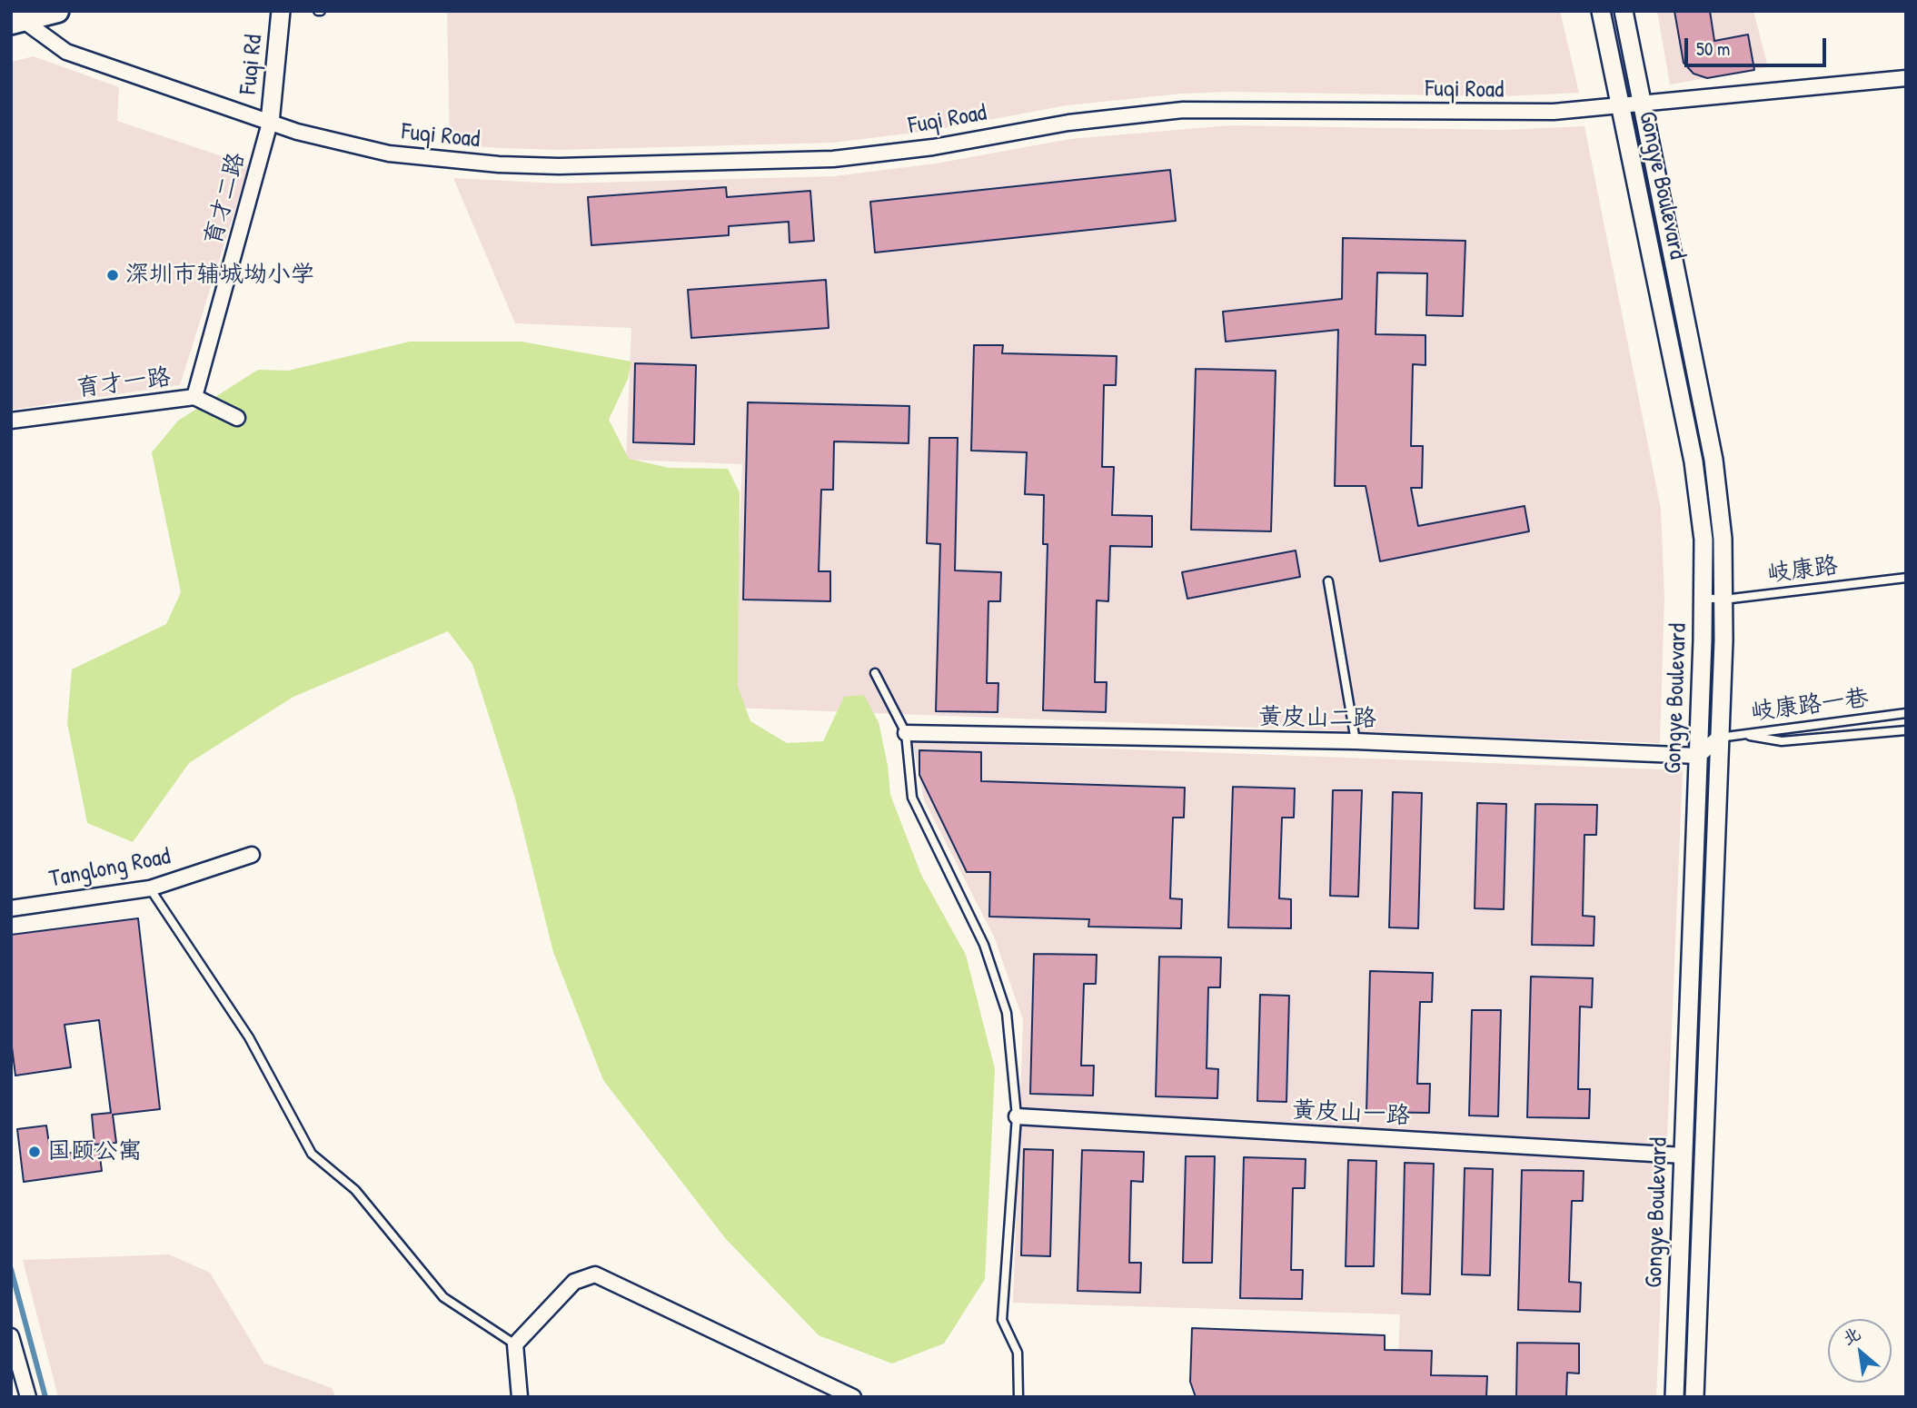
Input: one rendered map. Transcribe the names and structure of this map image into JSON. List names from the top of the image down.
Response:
{
  "streets": {
    "street": [
      "Fuqi Rd",
      "Fuqi Road",
      "Gongye Boulevard",
      "育才二路",
      "育才一路",
      "黄皮山二路",
      "Tanglong Road",
      "黄皮山一路"
    ],
    "lane": ["岐康路", "岐康路一巷"]
  },
  "crossings": [
    ["Fuqi Rd", "Fuqi Road"],
    ["Fuqi Rd", "育才二路"],
    ["Fuqi Road", "Gongye Boulevard"],
    ["Fuqi Road", "育才二路"],
    ["Gongye Boulevard", "岐康路"],
    ["Gongye Boulevard", "岐康路一巷"],
    ["Gongye Boulevard", "黄皮山二路"],
    ["Gongye Boulevard", "黄皮山一路"],
    ["育才二路", "育才一路"]
  ],
  "places": ["深圳市辅城坳小学", "国颐公寓"],
  "scale_bar": "50 m",
  "north": "top left"
}
